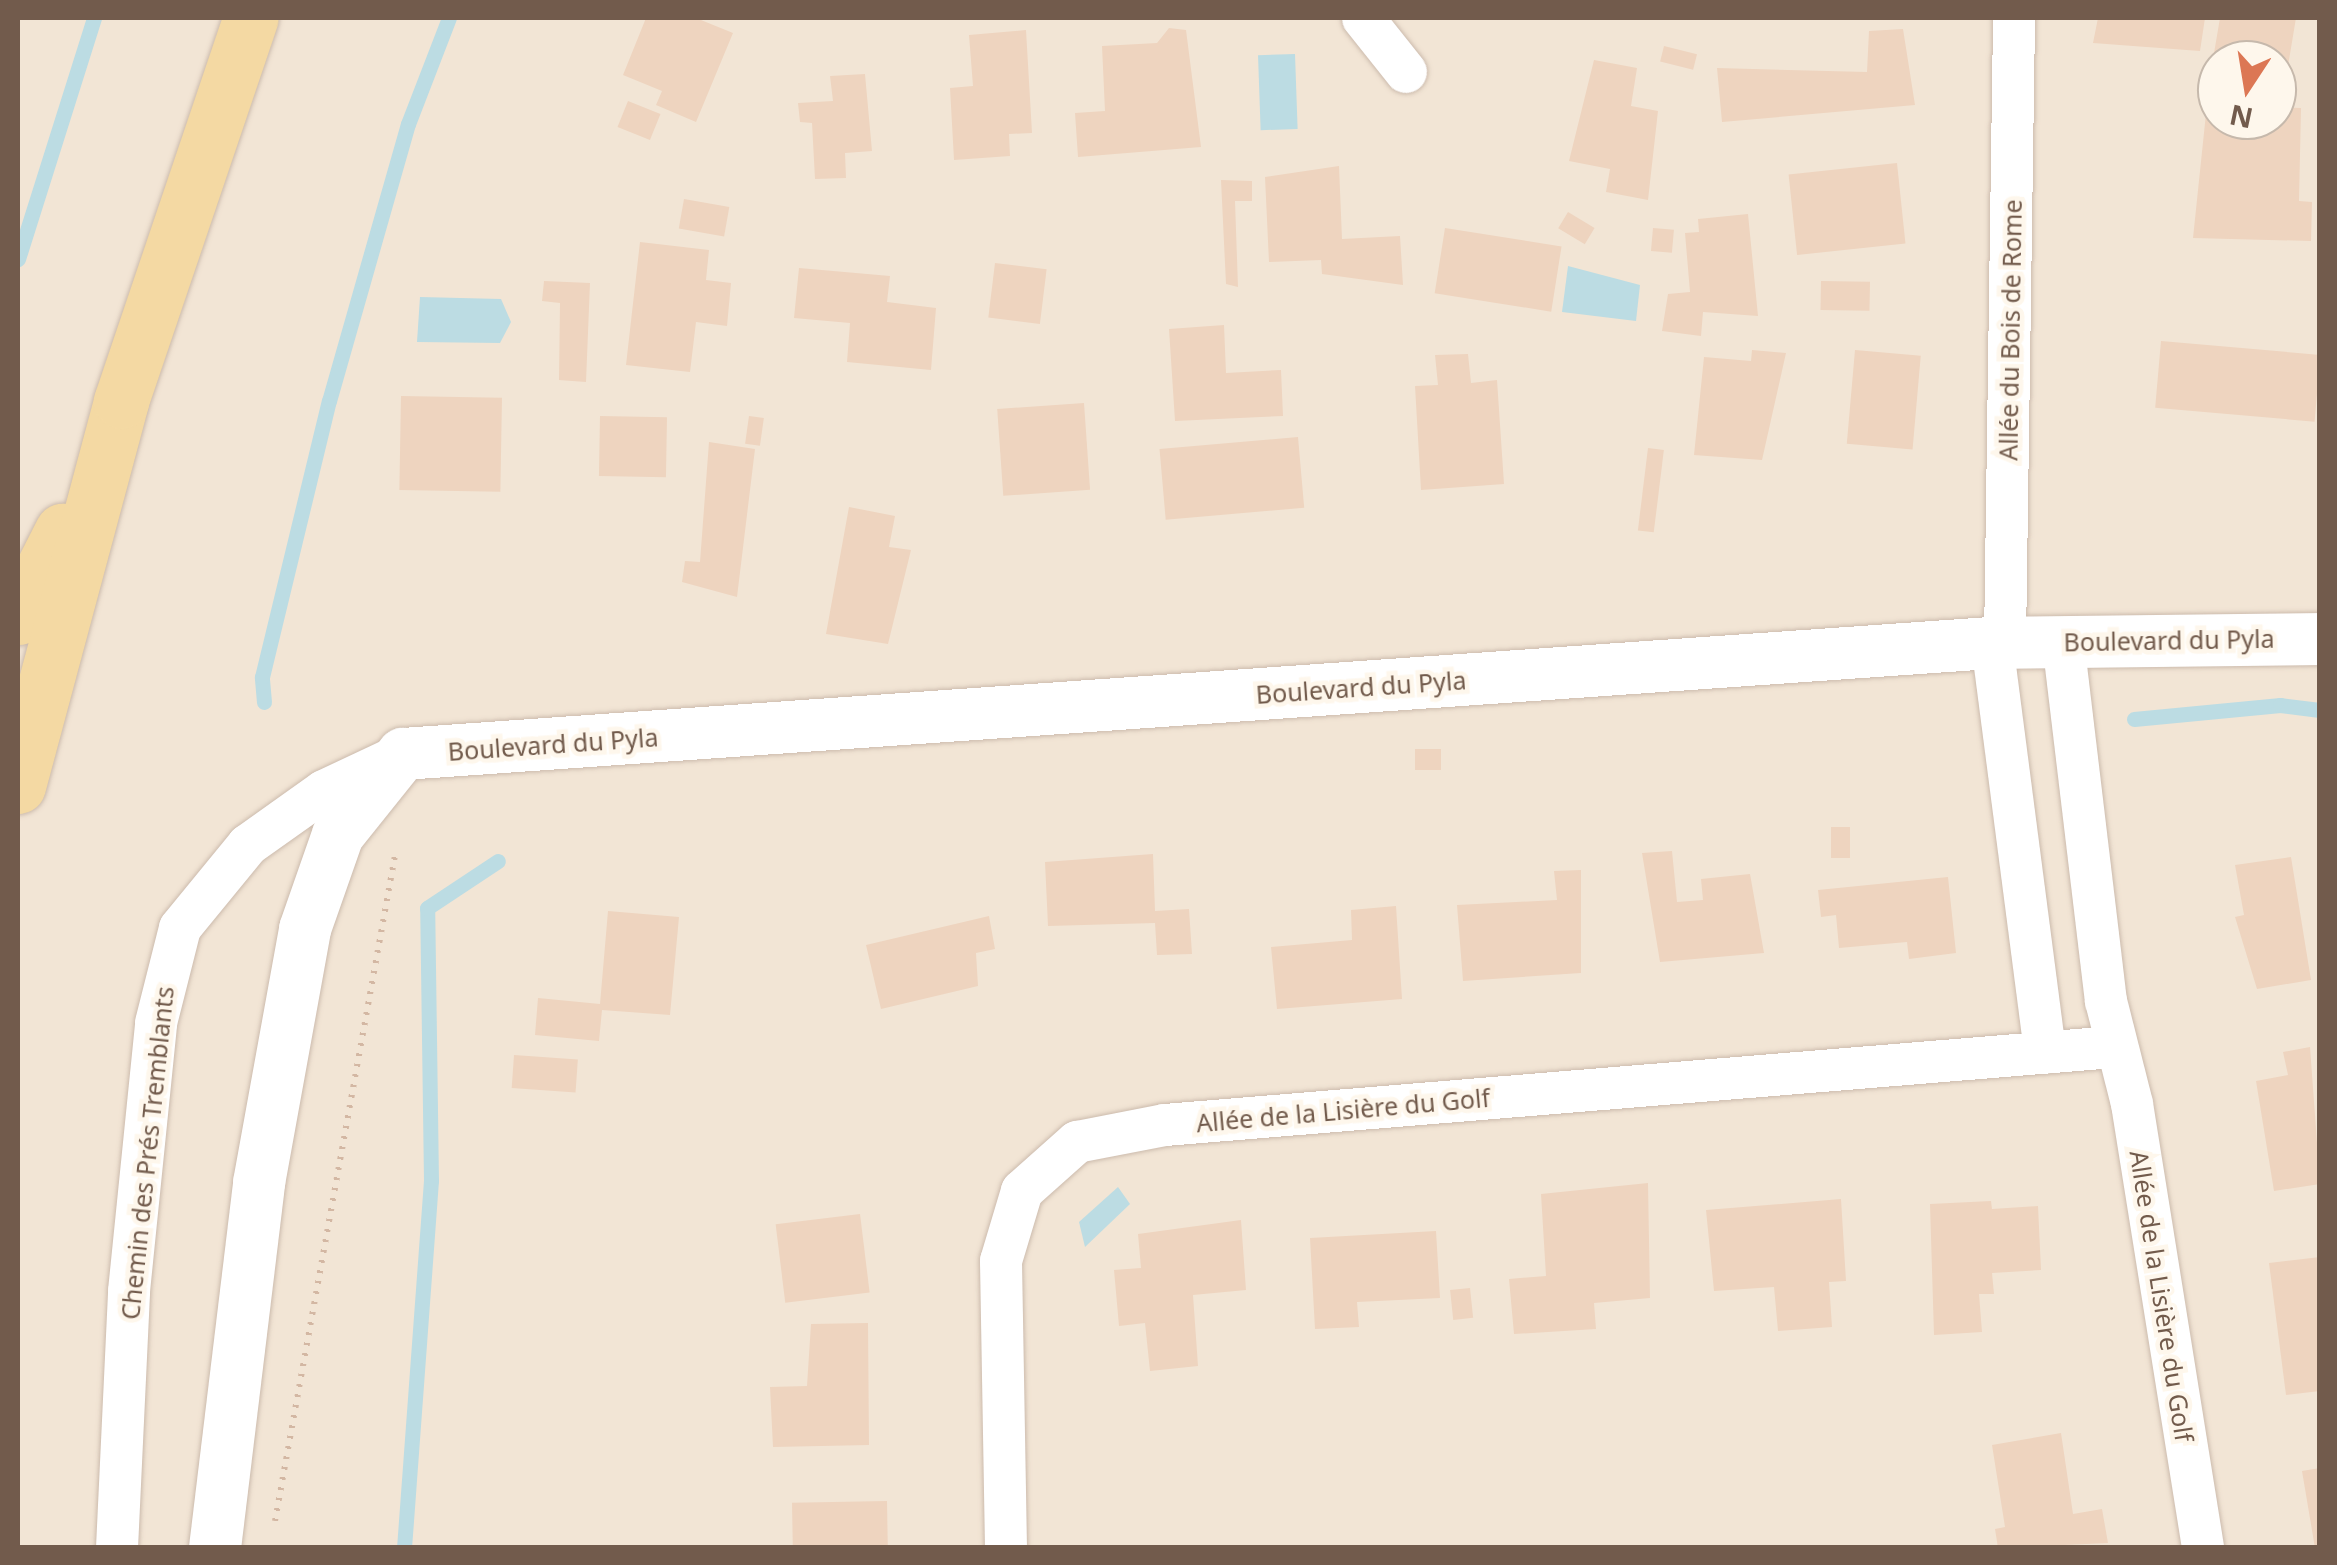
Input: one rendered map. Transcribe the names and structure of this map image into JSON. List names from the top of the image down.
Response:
{
  "streets": {
    "street": [
      "Allée du Bois de Rome",
      "Boulevard du Pyla",
      "Allée de la Lisière du Golf",
      "Chemin des Prés Tremblants"
    ]
  },
  "crossings": [
    ["Allée du Bois de Rome", "Boulevard du Pyla"],
    ["Boulevard du Pyla", "Allée de la Lisière du Golf"],
    ["Boulevard du Pyla", "Chemin des Prés Tremblants"]
  ],
  "north": "bottom"
}
